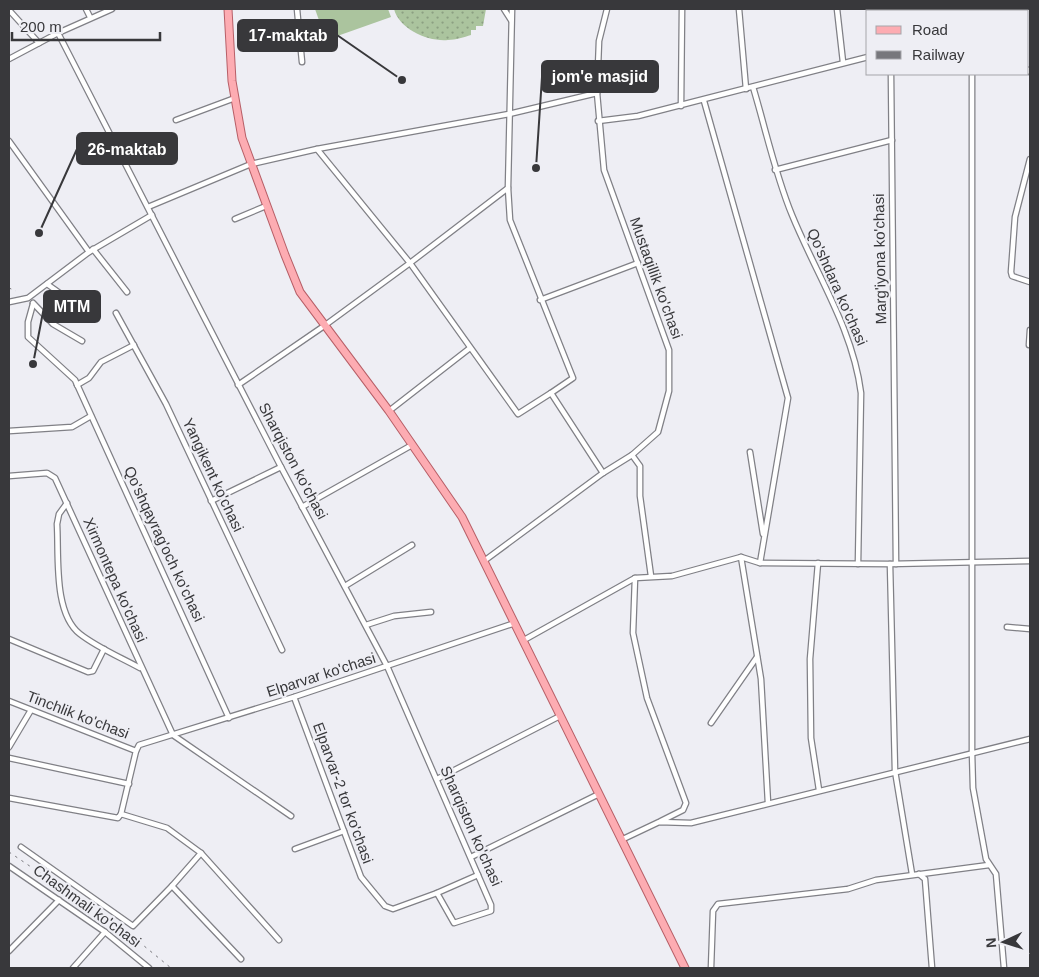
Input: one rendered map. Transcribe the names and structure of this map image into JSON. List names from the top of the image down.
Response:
{
  "streets": {
    "street": [
      "Marg'iyona ko'chasi",
      "Mustaqillik ko'chasi",
      "Qo'shdara ko'chasi",
      "Sharqiston ko'chasi",
      "Yangikent ko'chasi",
      "Qo'shqayrag'och ko'chasi",
      "Xirmontepa ko'chasi",
      "Elparvar ko'chasi",
      "Tinchlik ko'chasi",
      "Elparvar-2 tor ko'chasi",
      "Chashmali ko'chasi"
    ]
  },
  "crossings": [
    ["Sharqiston ko'chasi", "Elparvar ko'chasi"],
    ["Sharqiston ko'chasi", "Elparvar-2 tor ko'chasi"],
    ["Qo'shqayrag'och ko'chasi", "Elparvar ko'chasi"],
    ["Xirmontepa ko'chasi", "Elparvar ko'chasi"],
    ["Elparvar ko'chasi", "Tinchlik ko'chasi"],
    ["Elparvar ko'chasi", "Elparvar-2 tor ko'chasi"]
  ],
  "places": [
    "17-maktab",
    "jom'e masjid",
    "26-maktab",
    "MTM"
  ],
  "legend": ["Road", "Railway"],
  "scale_bar": "200 m",
  "north": "left"
}
